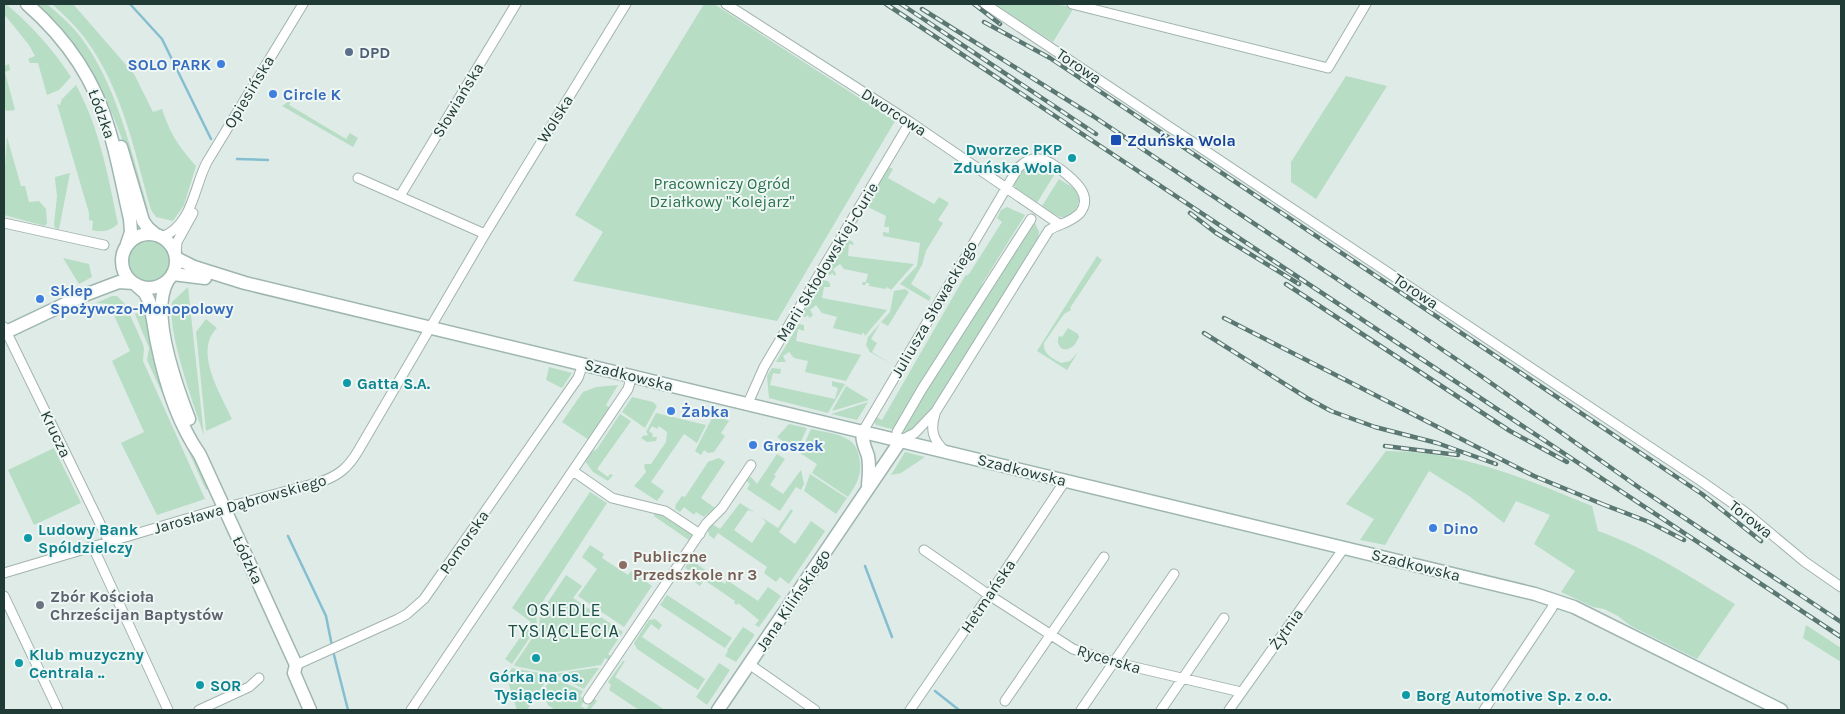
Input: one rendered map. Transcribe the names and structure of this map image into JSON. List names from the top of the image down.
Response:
{
  "streets": {
    "street": [
      "Torowa",
      "Opiesińska",
      "Słowiańska",
      "Dworcowa",
      "Łódzka",
      "Wolska",
      "Marii Skłodowskiej-Curie",
      "Juliusza Słowackiego",
      "Szadkowska",
      "Krucza",
      "Jarosława Dąbrowskiego",
      "Pomorska",
      "Hetmańska",
      "Jana Kilińskiego",
      "Żytnia",
      "Rycerska"
    ]
  },
  "crossings": [
    ["Opiesińska", "Łódzka"],
    ["Opiesińska", "Szadkowska"],
    ["Dworcowa", "Marii Skłodowskiej-Curie"],
    ["Dworcowa", "Juliusza Słowackiego"],
    ["Łódzka", "Szadkowska"],
    ["Łódzka", "Jarosława Dąbrowskiego"],
    ["Łódzka", "Pomorska"],
    ["Wolska", "Szadkowska"],
    ["Wolska", "Jarosława Dąbrowskiego"],
    ["Marii Skłodowskiej-Curie", "Szadkowska"],
    ["Juliusza Słowackiego", "Szadkowska"],
    ["Juliusza Słowackiego", "Jana Kilińskiego"],
    ["Szadkowska", "Jarosława Dąbrowskiego"],
    ["Szadkowska", "Pomorska"],
    ["Szadkowska", "Hetmańska"],
    ["Szadkowska", "Jana Kilińskiego"],
    ["Szadkowska", "Żytnia"],
    ["Krucza", "Jarosława Dąbrowskiego"],
    ["Hetmańska", "Rycerska"],
    ["Żytnia", "Rycerska"]
  ],
  "districts": ["OSIEDLE TYSIĄCLECIA"],
  "parks": ["Pracowniczy Ogród Działkowy \"Kolejarz\""],
  "places": {
    "other": [
      "DPD",
      "SOLO PARK",
      "Circle K",
      "Dworzec PKP Zduńska Wola",
      "Sklep Spożywczo-Monopolowy",
      "Gatta S.A.",
      "Żabka",
      "Groszek",
      "Dino",
      "Ludowy Bank Spóldzielczy",
      "Publiczne Przedszkole nr 3",
      "Zbór Kościoła Chrześcijan Baptystów",
      "Górka na os. Tysiąclecia",
      "Klub muzyczny Centrala ..",
      "SOR",
      "Borg Automotive Sp. z o.o."
    ],
    "transit": ["Zduńska Wola"]
  }
}
